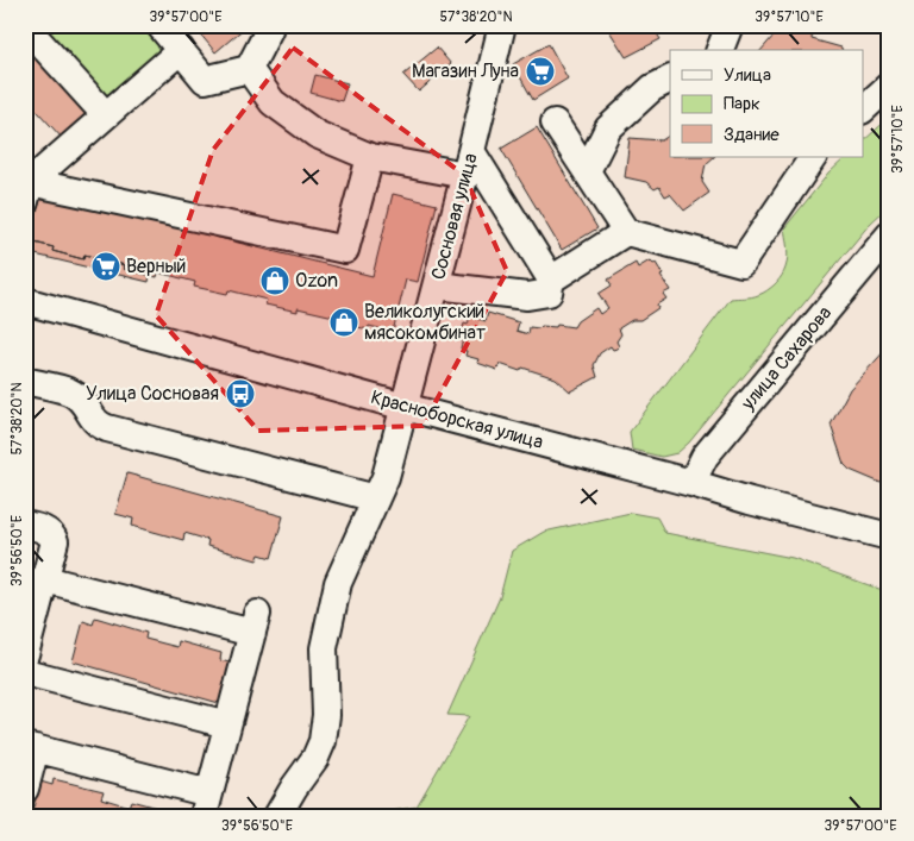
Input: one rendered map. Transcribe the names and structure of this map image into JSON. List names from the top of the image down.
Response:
{
  "streets": {
    "street": ["Сосновая улица", "улица Сахарова", "Красноборская улица"]
  },
  "crossings": [
    ["Сосновая улица", "Красноборская улица"],
    ["улица Сахарова", "Красноборская улица"]
  ],
  "places": {
    "supermarket": ["Магазин Луна", "Верный"],
    "shop": ["Ozon", "Великолугский мясокомбинат"],
    "bus stop": ["Улица Сосновая"]
  },
  "legend": ["Улица", "Парк", "Здание"],
  "coordinates": [
    "39°57'00\"E",
    "57°38'20\"N",
    "39°57'10\"E",
    "39°56'50\"E"
  ]
}
